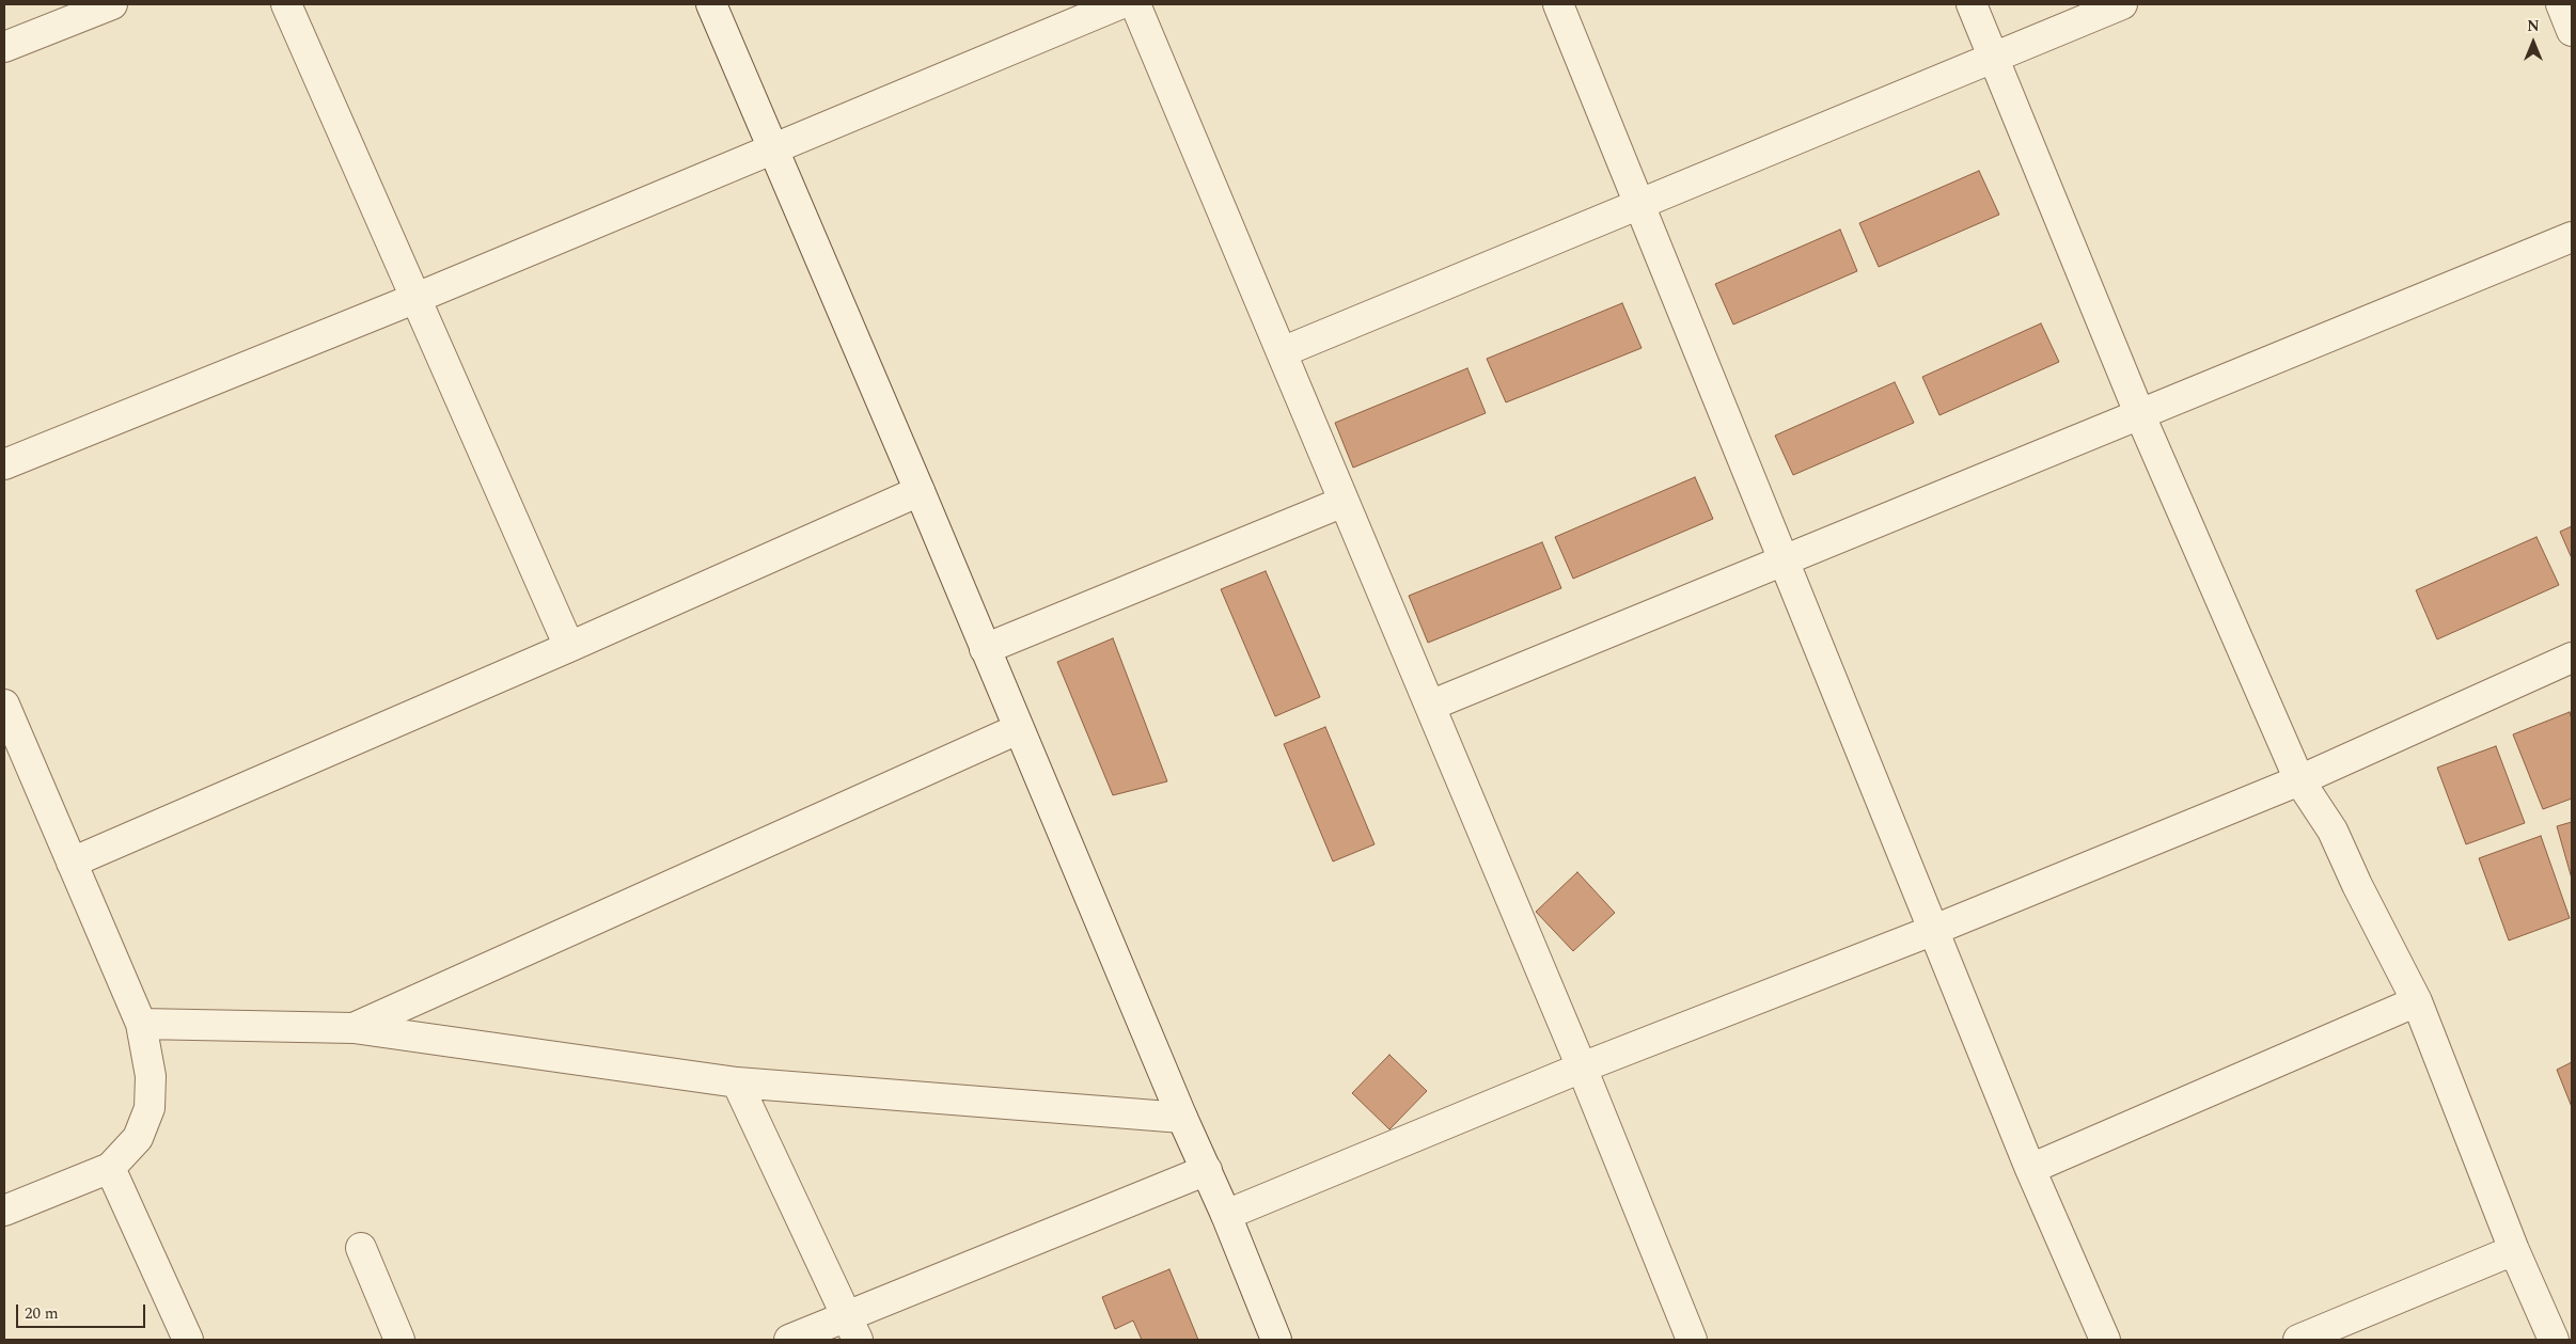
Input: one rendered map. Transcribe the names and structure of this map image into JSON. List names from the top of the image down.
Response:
{
  "scale_bar": "20 m",
  "north": "top"
}
